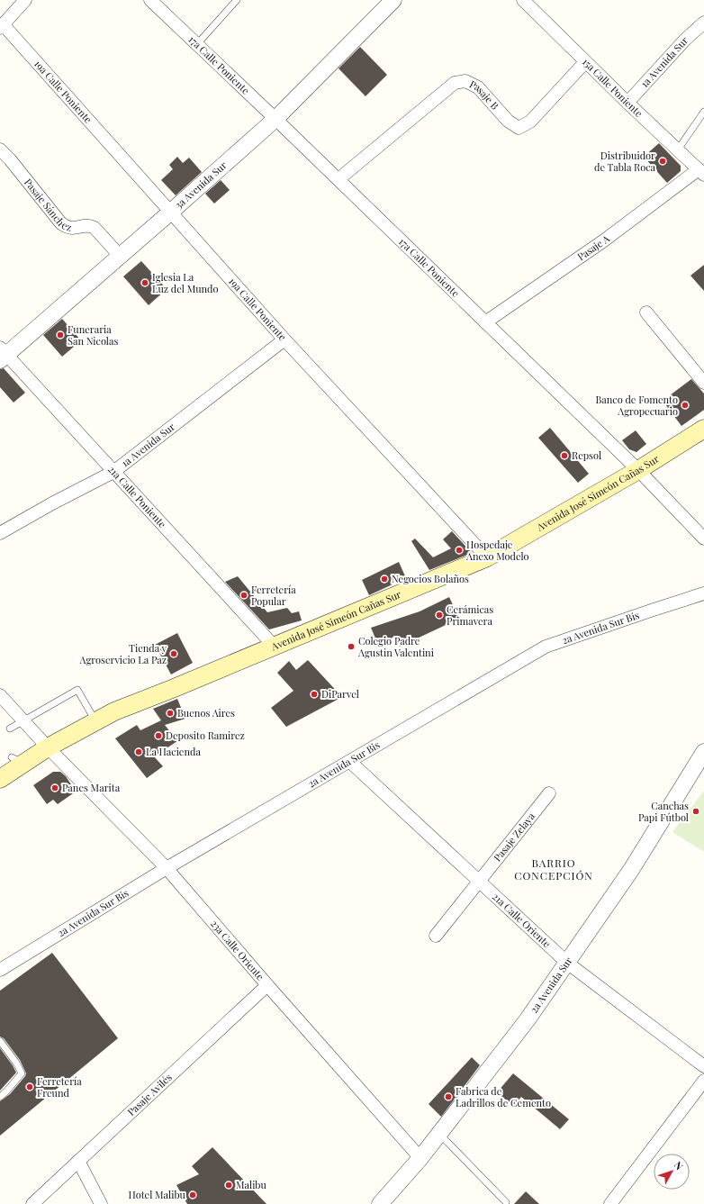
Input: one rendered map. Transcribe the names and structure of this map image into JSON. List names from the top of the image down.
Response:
{
  "streets": {
    "main road": ["Avenida José Simeón Cañas Sur"],
    "street": [
      "1a Avenida Sur",
      "17a Calle Poniente",
      "15a Calle Poniente",
      "19a Calle Poniente",
      "Pasaje B",
      "3a Avenida Sur",
      "Pasaje Sánchez",
      "Pasaje A",
      "21a Calle Poniente",
      "2a Avenida Sur Bis",
      "Pasaje Zelaya",
      "21a Calle Oriente",
      "23a Calle Oriente",
      "2a Avenida Sur",
      "Pasaje Avilés"
    ]
  },
  "crossings": [
    ["1a Avenida Sur", "15a Calle Poniente"],
    ["1a Avenida Sur", "19a Calle Poniente"],
    ["1a Avenida Sur", "21a Calle Poniente"],
    ["17a Calle Poniente", "Pasaje B"],
    ["17a Calle Poniente", "3a Avenida Sur"],
    ["17a Calle Poniente", "Pasaje A"],
    ["17a Calle Poniente", "Avenida José Simeón Cañas Sur"],
    ["15a Calle Poniente", "Pasaje B"],
    ["15a Calle Poniente", "Pasaje A"],
    ["19a Calle Poniente", "3a Avenida Sur"],
    ["19a Calle Poniente", "Avenida José Simeón Cañas Sur"],
    ["3a Avenida Sur", "Pasaje Sánchez"],
    ["3a Avenida Sur", "21a Calle Poniente"],
    ["Avenida José Simeón Cañas Sur", "21a Calle Poniente"],
    ["Avenida José Simeón Cañas Sur", "23a Calle Oriente"],
    ["2a Avenida Sur Bis", "21a Calle Oriente"],
    ["2a Avenida Sur Bis", "23a Calle Oriente"],
    ["Pasaje Zelaya", "21a Calle Oriente"],
    ["21a Calle Oriente", "2a Avenida Sur"],
    ["23a Calle Oriente", "2a Avenida Sur"],
    ["23a Calle Oriente", "Pasaje Avilés"]
  ],
  "districts": ["BARRIO CONCEPCIÓN"],
  "places": [
    "Distribuidor de Tabla Roca",
    "Iglesia La Luz del Mundo",
    "Funeraria San Nicolas",
    "Banco de Fomento Agropecuario",
    "Repsol",
    "Hospedaje Anexo Modelo",
    "Negocios Bolaños",
    "Ferretería Popular",
    "Cerámicas Primavera",
    "Colegio Padre Agustin Valentini",
    "Tienda y Agroservicio La Paz",
    "DiParvel",
    "Buenos Aires",
    "Deposito Ramirez",
    "La Hacienda",
    "Panes Marita",
    "Canchas Papi Fútbol",
    "Ferretería Freund",
    "Fabrica de Ladrillos de Cemento",
    "Malibu",
    "Hotel Malibu"
  ],
  "north": "top right"
}
